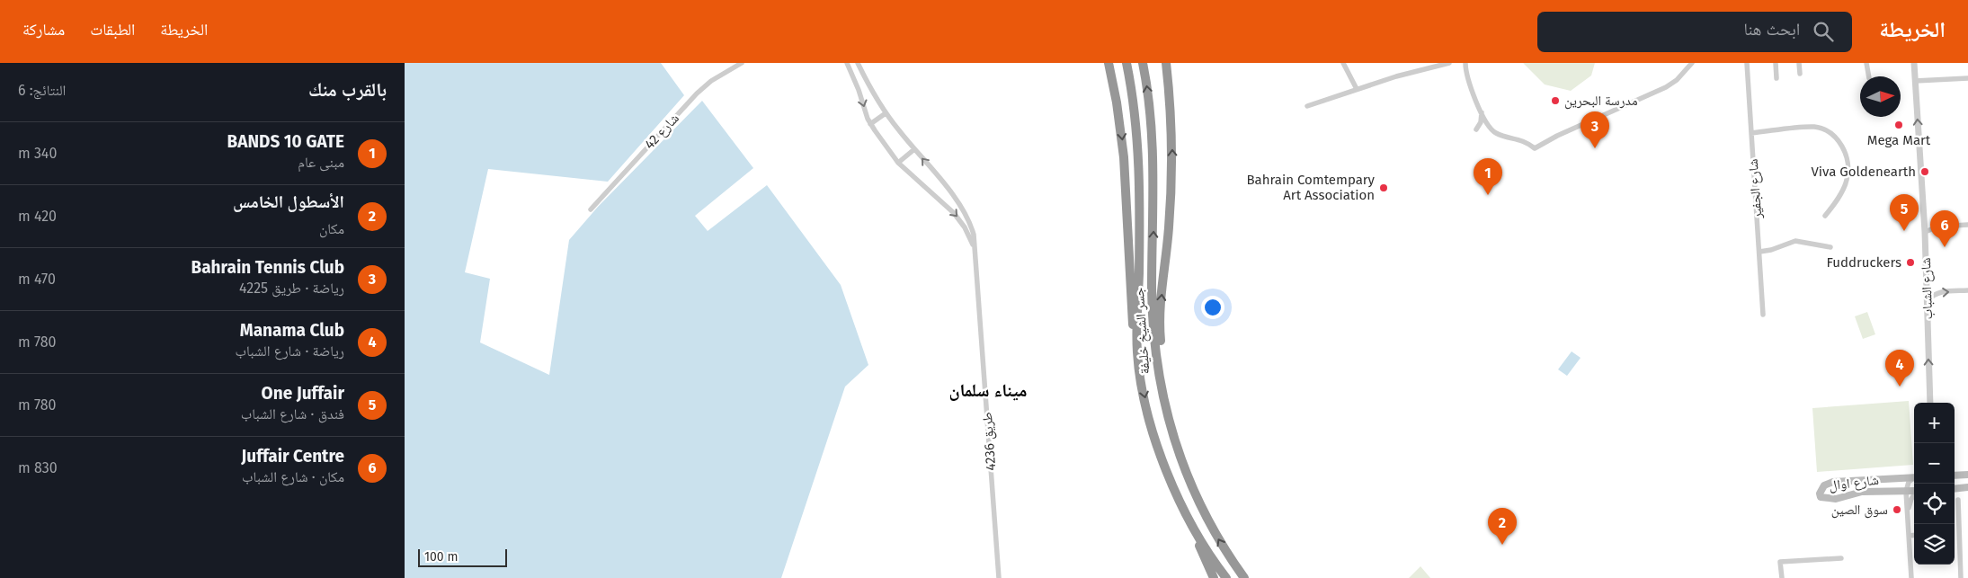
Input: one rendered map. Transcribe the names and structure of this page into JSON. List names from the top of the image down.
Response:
{
  "streets": {
    "highway": ["جسر الشيخ خليفة"],
    "main road": ["شارع اوال"],
    "street": [
      "شارع 42",
      "شارع الجفير",
      "شارع الشباب",
      "طريق 4236"
    ]
  },
  "one_way": ["شارع الشباب"],
  "districts": ["ميناء سلمان"],
  "places": [
    "مدرسة البحرين",
    "Mega Mart",
    "Viva Goldenearth",
    "Bahrain Comtempary Art Association",
    "Fuddruckers",
    "سوق الصين"
  ],
  "scale_bar": "100 m",
  "north": "right",
  "page": {
    "header": "الخريطة",
    "search": "ابحث هنا",
    "nav": ["الخريطة", "الطبقات", "مشاركة"],
    "heading": ["بالقرب منك", "النتائج: 6"],
    "pins": [
      "3",
      "1",
      "5",
      "6",
      "4",
      "2"
    ],
    "list": [
      {
        "mark": "1",
        "name": "BANDS 10 GATE",
        "note": "مبنى عام",
        "value": "340 m"
      },
      {
        "mark": "2",
        "name": "الأسطول الخامس",
        "note": "مكان",
        "value": "420 m"
      },
      {
        "mark": "3",
        "name": "Bahrain Tennis Club",
        "note": "رياضة · طريق 4225",
        "value": "470 m"
      },
      {
        "mark": "4",
        "name": "Manama Club",
        "note": "رياضة · شارع الشباب",
        "value": "780 m"
      },
      {
        "mark": "5",
        "name": "One Juffair",
        "note": "فندق · شارع الشباب",
        "value": "780 m"
      },
      {
        "mark": "6",
        "name": "Juffair Centre",
        "note": "مكان · شارع الشباب",
        "value": "830 m"
      }
    ],
    "map_buttons": ["+", "−"],
    "scale": "100 m"
  }
}
